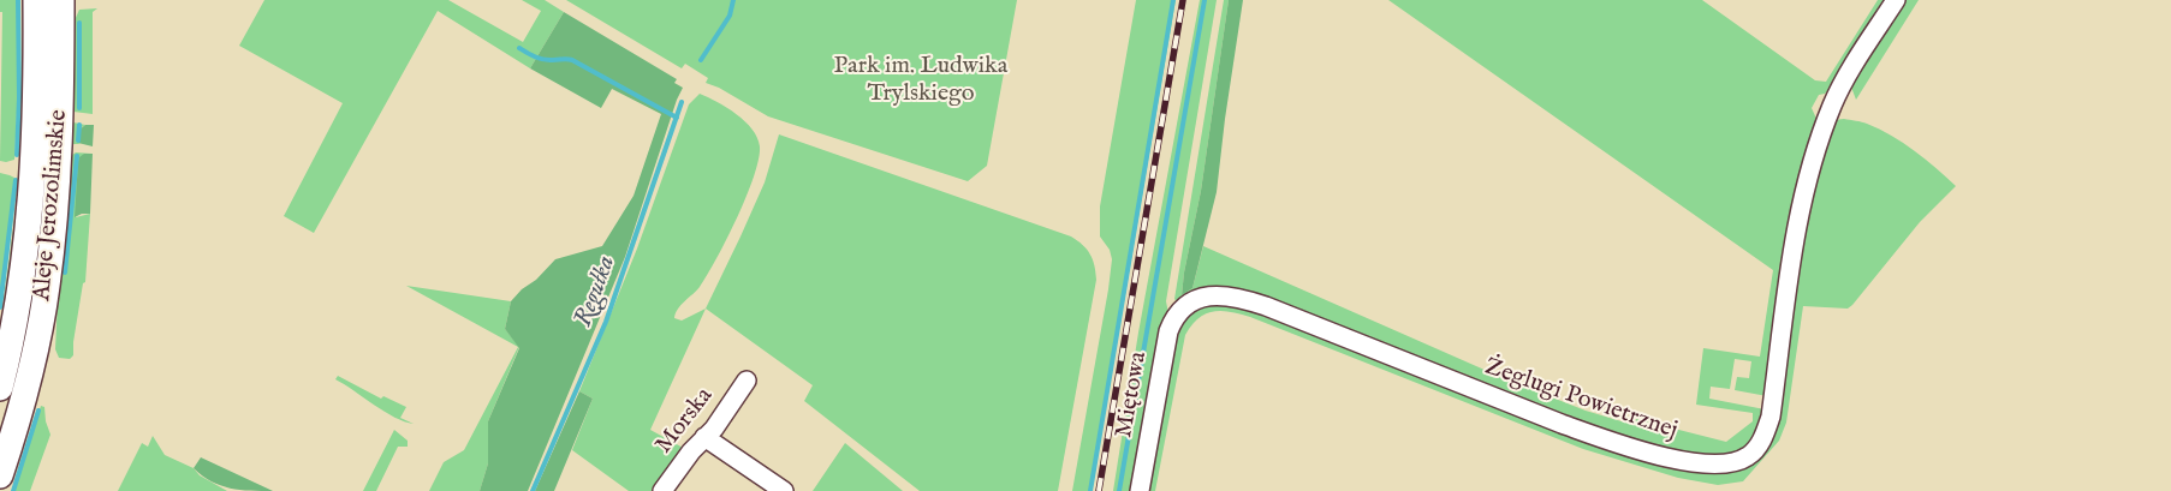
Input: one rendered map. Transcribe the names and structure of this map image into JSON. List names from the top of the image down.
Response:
{
  "streets": {
    "main road": ["Aleje Jerozolimskie"],
    "street": ["Miętowa", "Żeglugi Powietrznej", "Morska"]
  },
  "crossings": [
    ["Miętowa", "Żeglugi Powietrznej"]
  ],
  "water": ["Regułka"],
  "parks": ["Park im. Ludwika Trylskiego"]
}
